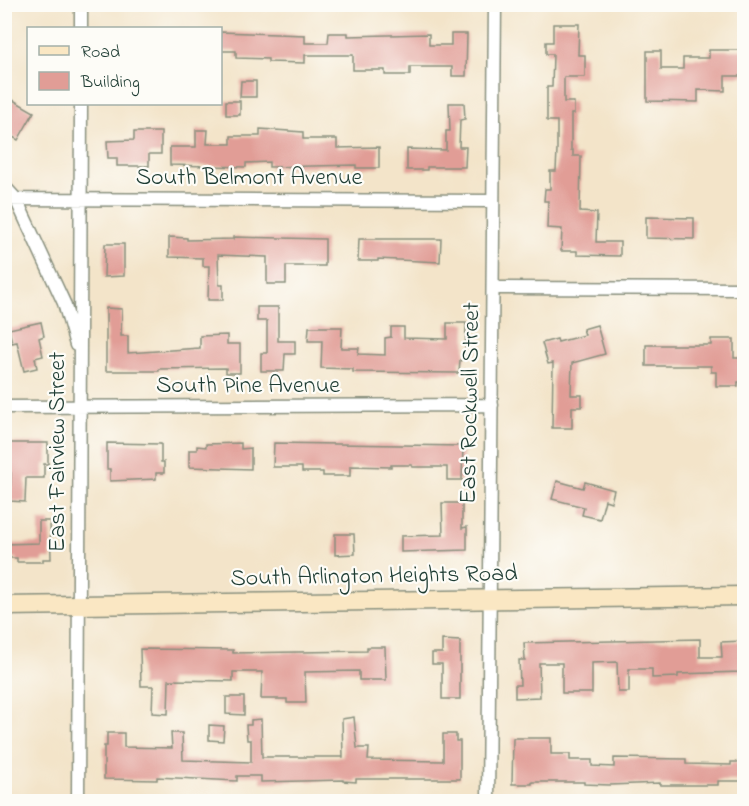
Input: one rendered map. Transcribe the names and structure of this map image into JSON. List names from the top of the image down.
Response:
{
  "streets": {
    "main road": ["South Arlington Heights Road"],
    "street": [
      "South Belmont Avenue",
      "South Pine Avenue",
      "East Rockwell Street",
      "East Fairview Street"
    ]
  },
  "crossings": [
    ["South Belmont Avenue", "East Rockwell Street"],
    ["South Belmont Avenue", "East Fairview Street"],
    ["South Pine Avenue", "East Rockwell Street"],
    ["South Pine Avenue", "East Fairview Street"],
    ["East Rockwell Street", "South Arlington Heights Road"],
    ["East Fairview Street", "South Arlington Heights Road"]
  ],
  "legend": ["Road", "Building"]
}
